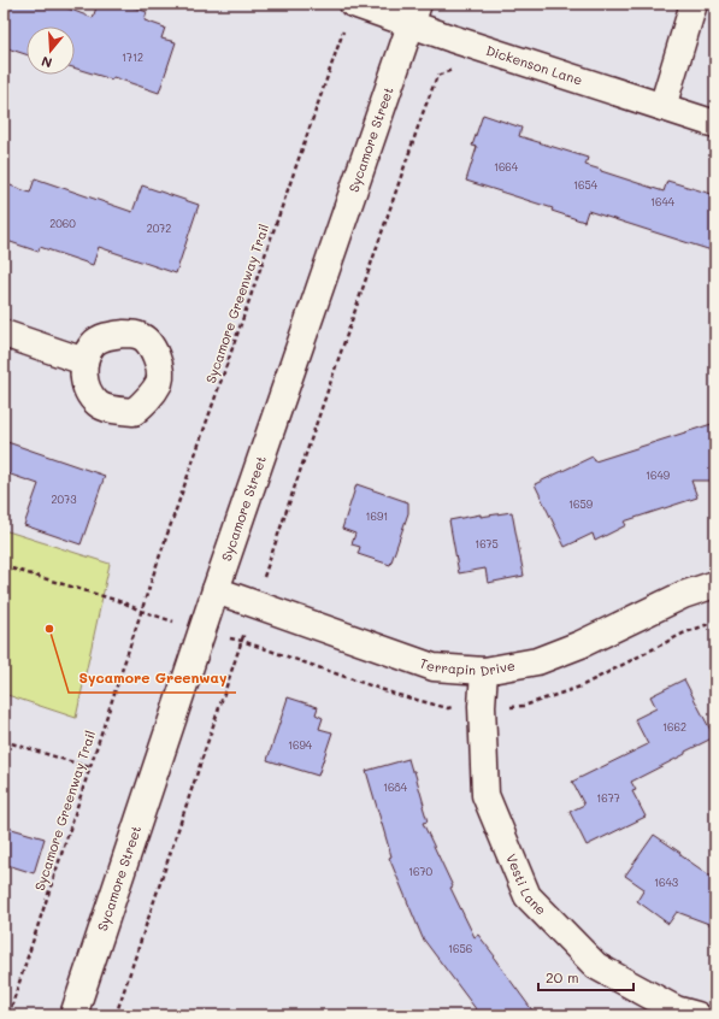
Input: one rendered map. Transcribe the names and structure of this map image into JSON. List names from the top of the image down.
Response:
{
  "streets": {
    "street": [
      "Dickenson Lane",
      "Sycamore Street",
      "Terrapin Drive",
      "Vesti Lane"
    ],
    "path": ["Sycamore Greenway Trail"]
  },
  "crossings": [
    ["Dickenson Lane", "Sycamore Street"],
    ["Sycamore Street", "Terrapin Drive"],
    ["Terrapin Drive", "Vesti Lane"]
  ],
  "places": ["Sycamore Greenway"],
  "house_numbers": [
    "1712",
    "1664",
    "1654",
    "1644",
    "2060",
    "2072",
    "1649",
    "2073",
    "1659",
    "1691",
    "1675",
    "1662",
    "1694",
    "1684",
    "1677",
    "1670",
    "1643",
    "1656"
  ],
  "scale_bar": "20 m",
  "north": "bottom"
}
